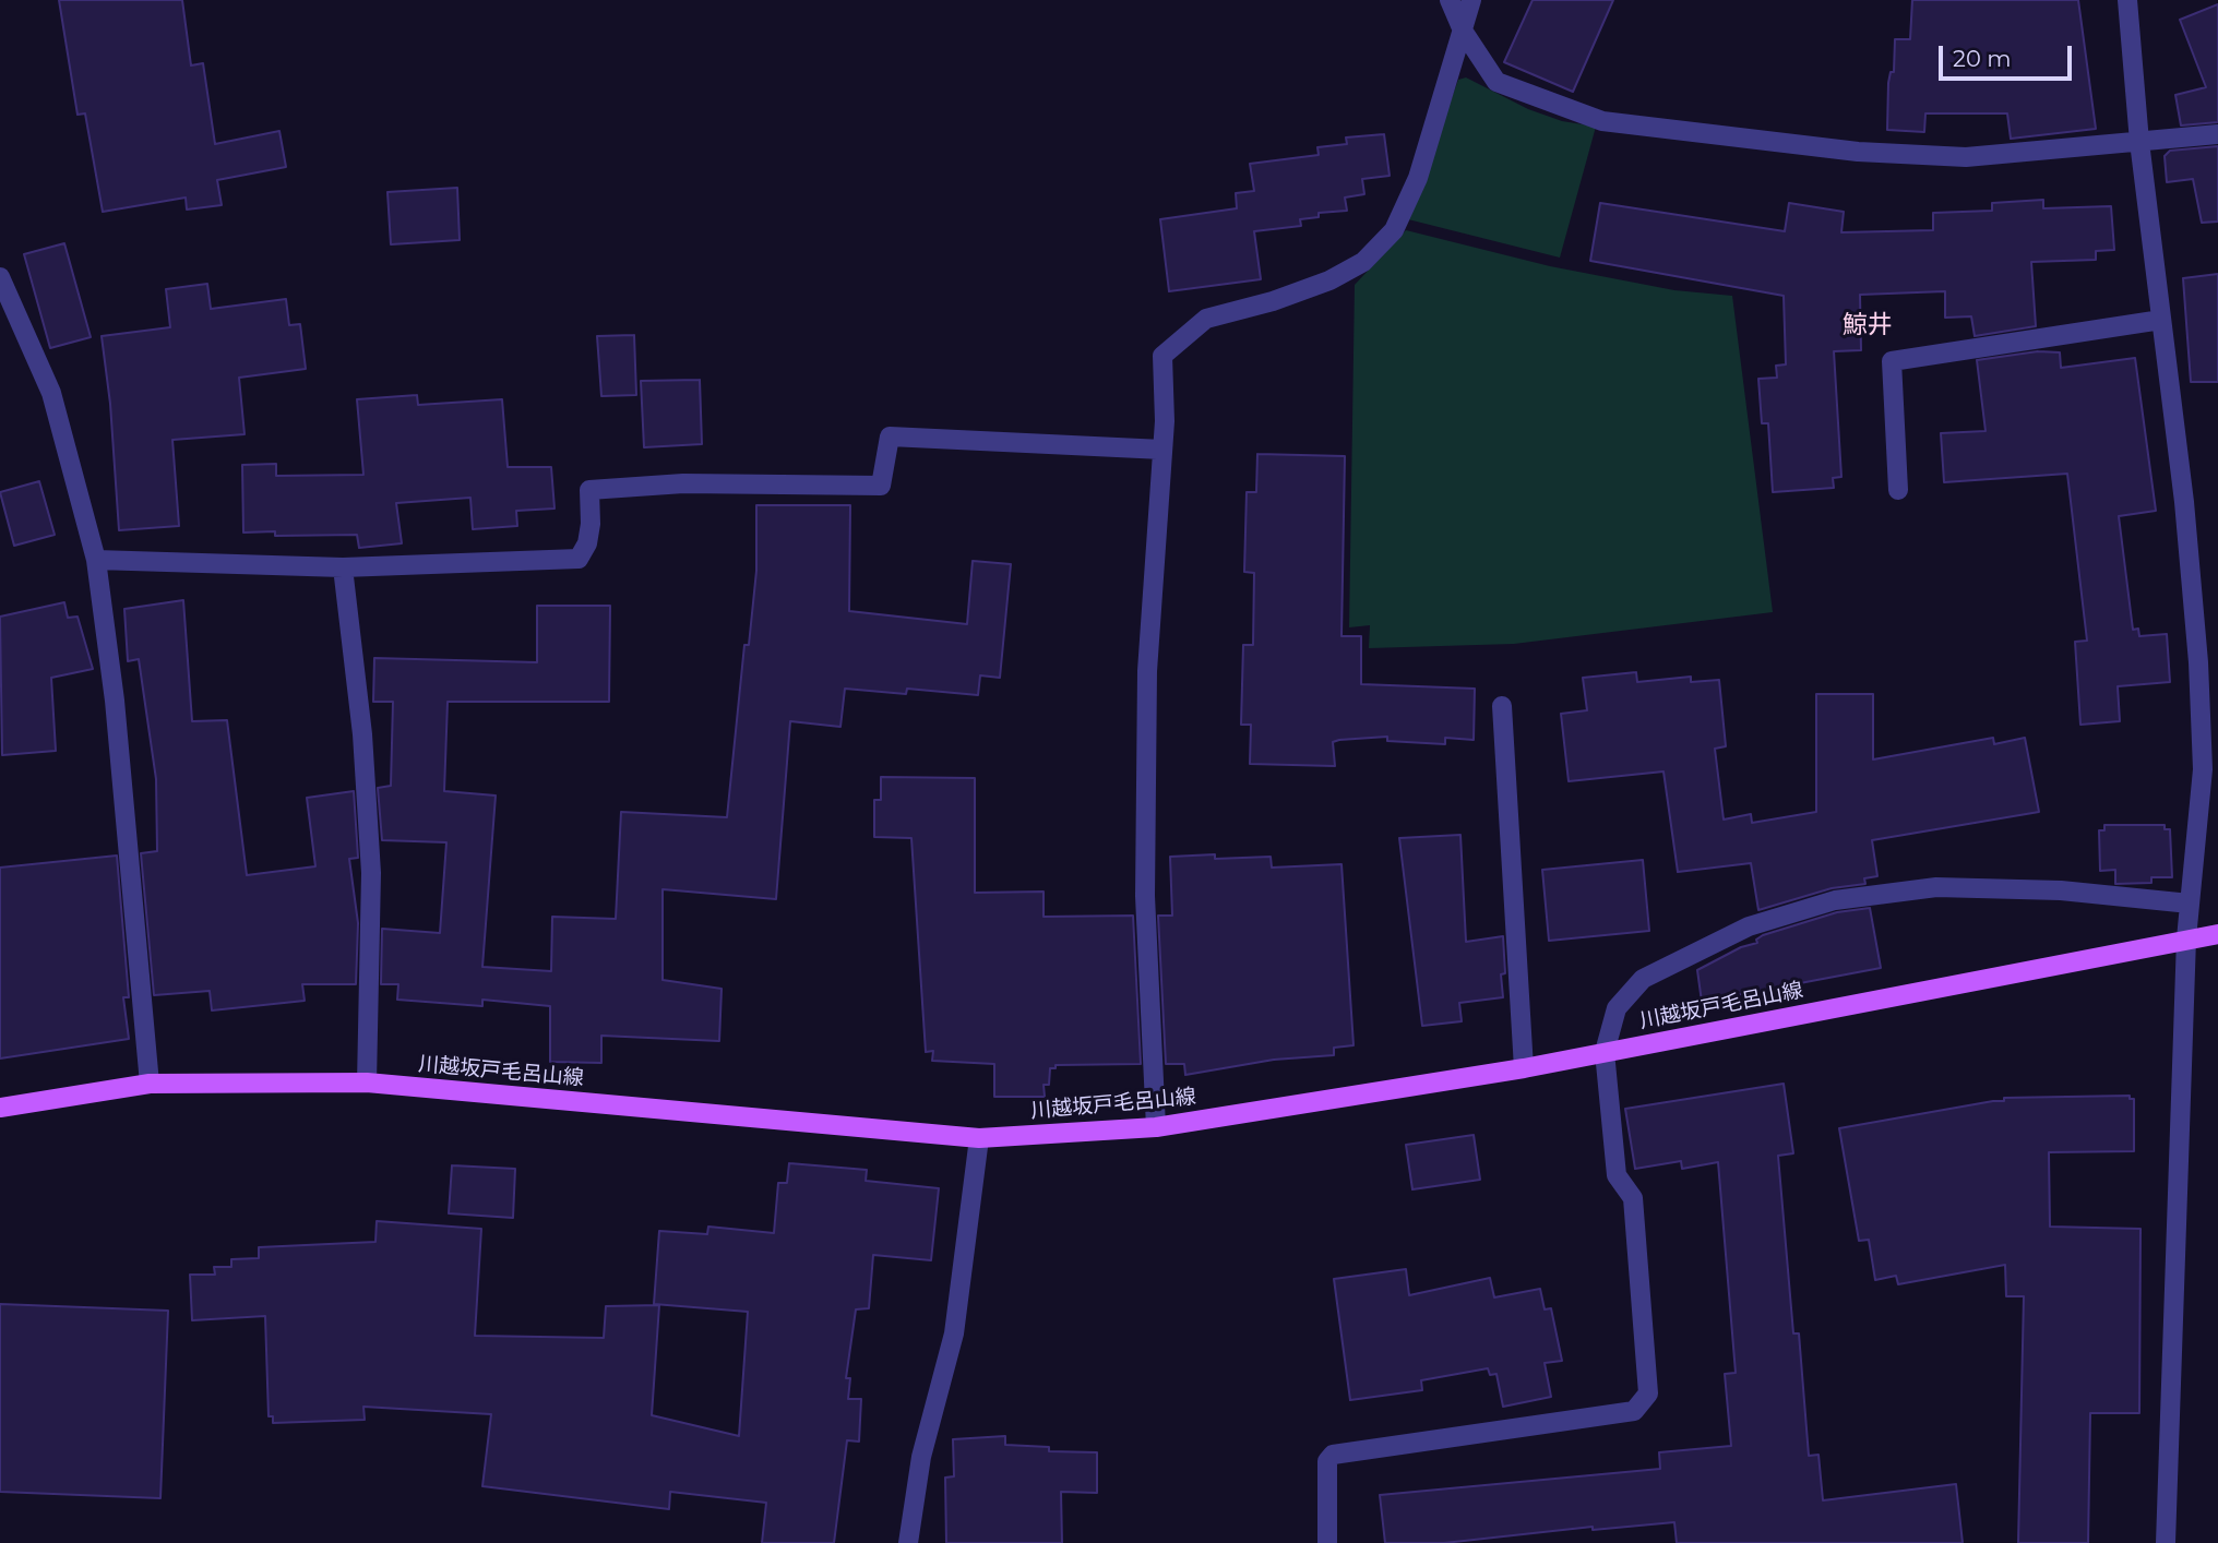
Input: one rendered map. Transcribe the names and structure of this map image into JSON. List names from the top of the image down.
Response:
{
  "streets": {
    "main road": ["川越坂戸毛呂山線"]
  },
  "districts": ["鯨井"],
  "scale_bar": "20 m"
}
